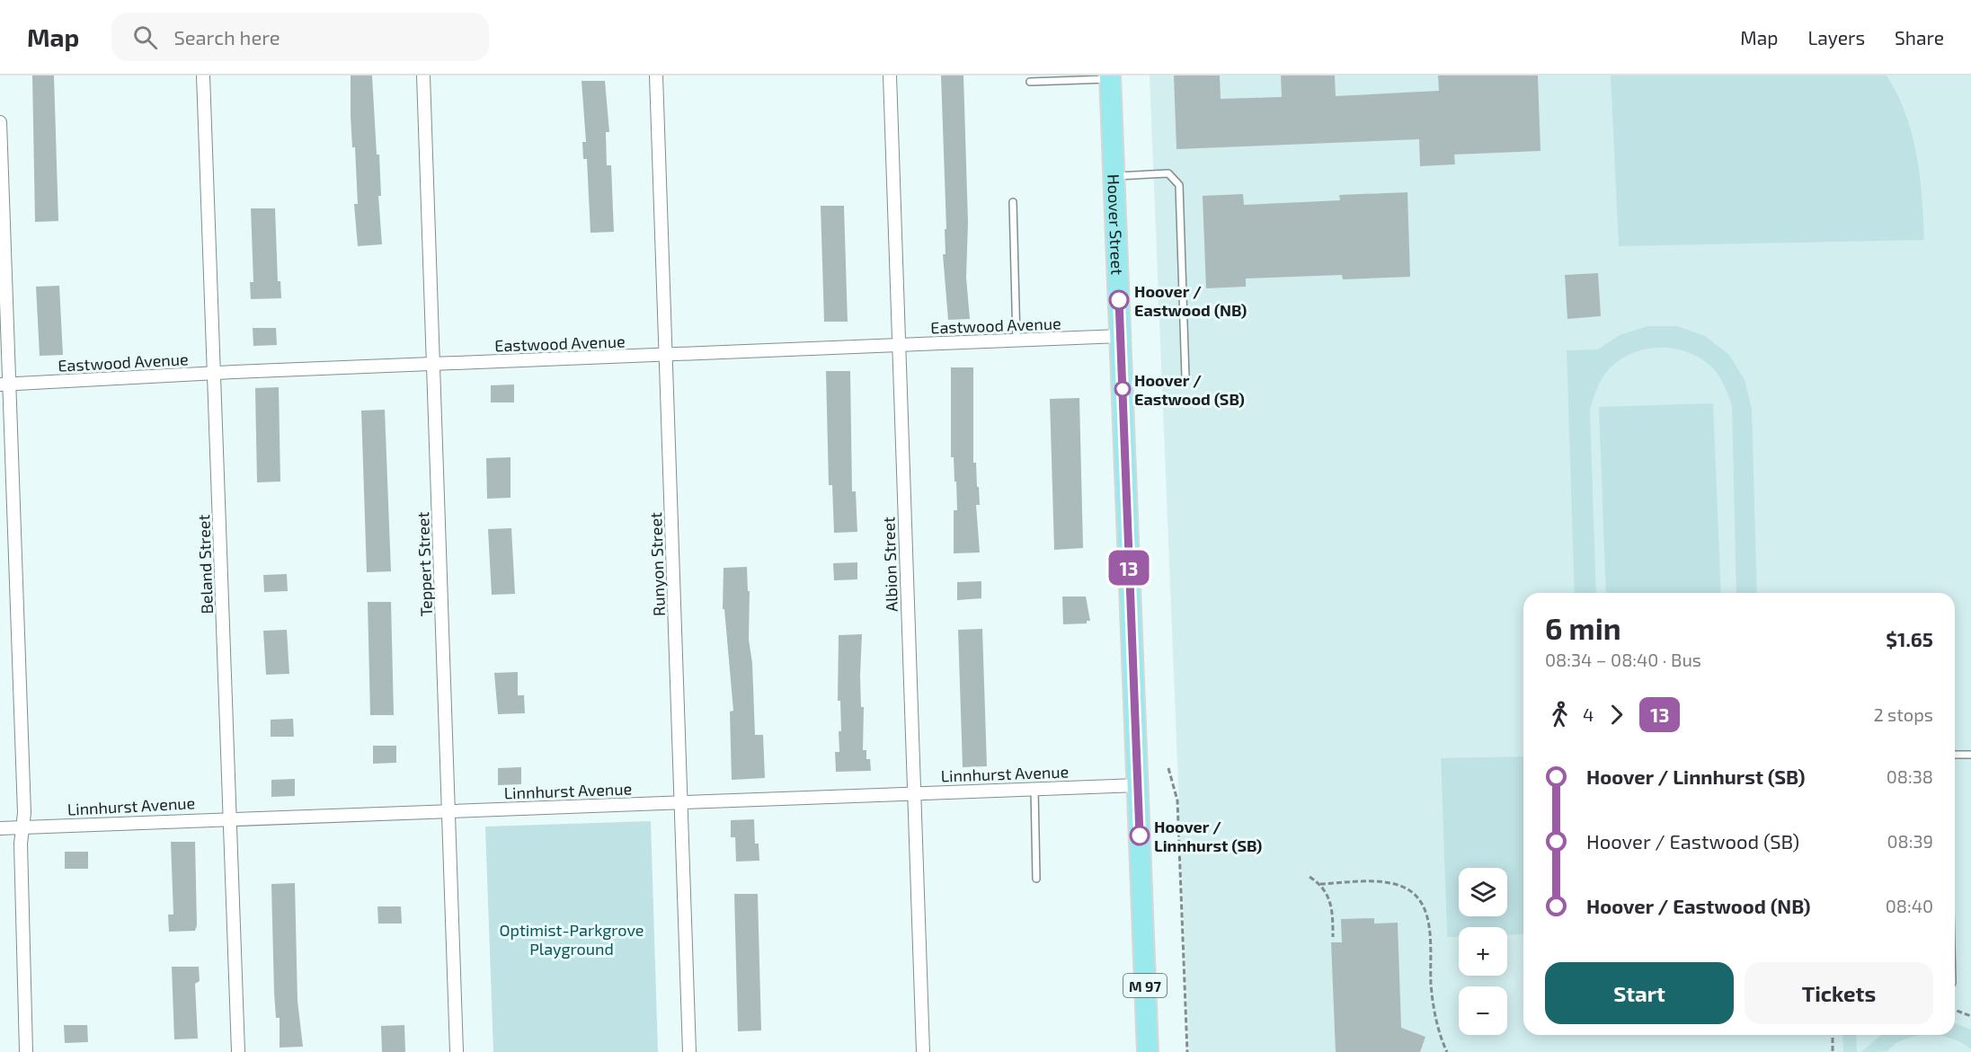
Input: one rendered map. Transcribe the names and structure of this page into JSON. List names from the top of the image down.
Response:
{
  "streets": {
    "main road": ["Hoover Street", "M 97"],
    "street": [
      "Eastwood Avenue",
      "Beland Street",
      "Teppert Street",
      "Runyon Street",
      "Albion Street",
      "Linnhurst Avenue"
    ]
  },
  "crossings": [
    ["Hoover Street", "Eastwood Avenue"],
    ["Hoover Street", "Linnhurst Avenue"],
    ["Eastwood Avenue", "Beland Street"],
    ["Eastwood Avenue", "Teppert Street"],
    ["Eastwood Avenue", "Runyon Street"],
    ["Eastwood Avenue", "Albion Street"],
    ["Beland Street", "Linnhurst Avenue"],
    ["Teppert Street", "Linnhurst Avenue"],
    ["Runyon Street", "Linnhurst Avenue"],
    ["Albion Street", "Linnhurst Avenue"]
  ],
  "parks": ["Optimist-Parkgrove Playground"],
  "places": ["Hoover / Eastwood (NB)", "Hoover / Eastwood (SB)", "Hoover / Linnhurst (SB)"],
  "lines": ["bus line 13"],
  "page": {
    "header": "Map",
    "search": "Search here",
    "nav": ["Map", "Layers", "Share"],
    "on_map": "13",
    "heading": ["6 min", "08:34 – 08:40 · Bus", "$1.65"],
    "legs": ["4", "13", "2 stops"],
    "list": [
      {
        "name": "Hoover / Linnhurst (SB)",
        "value": "08:38"
      },
      {
        "name": "Hoover / Eastwood (SB)",
        "value": "08:39"
      },
      {
        "name": "Hoover / Eastwood (NB)",
        "value": "08:40"
      }
    ],
    "map_buttons": ["+", "−"],
    "buttons": ["Start", "Tickets"]
  }
}
